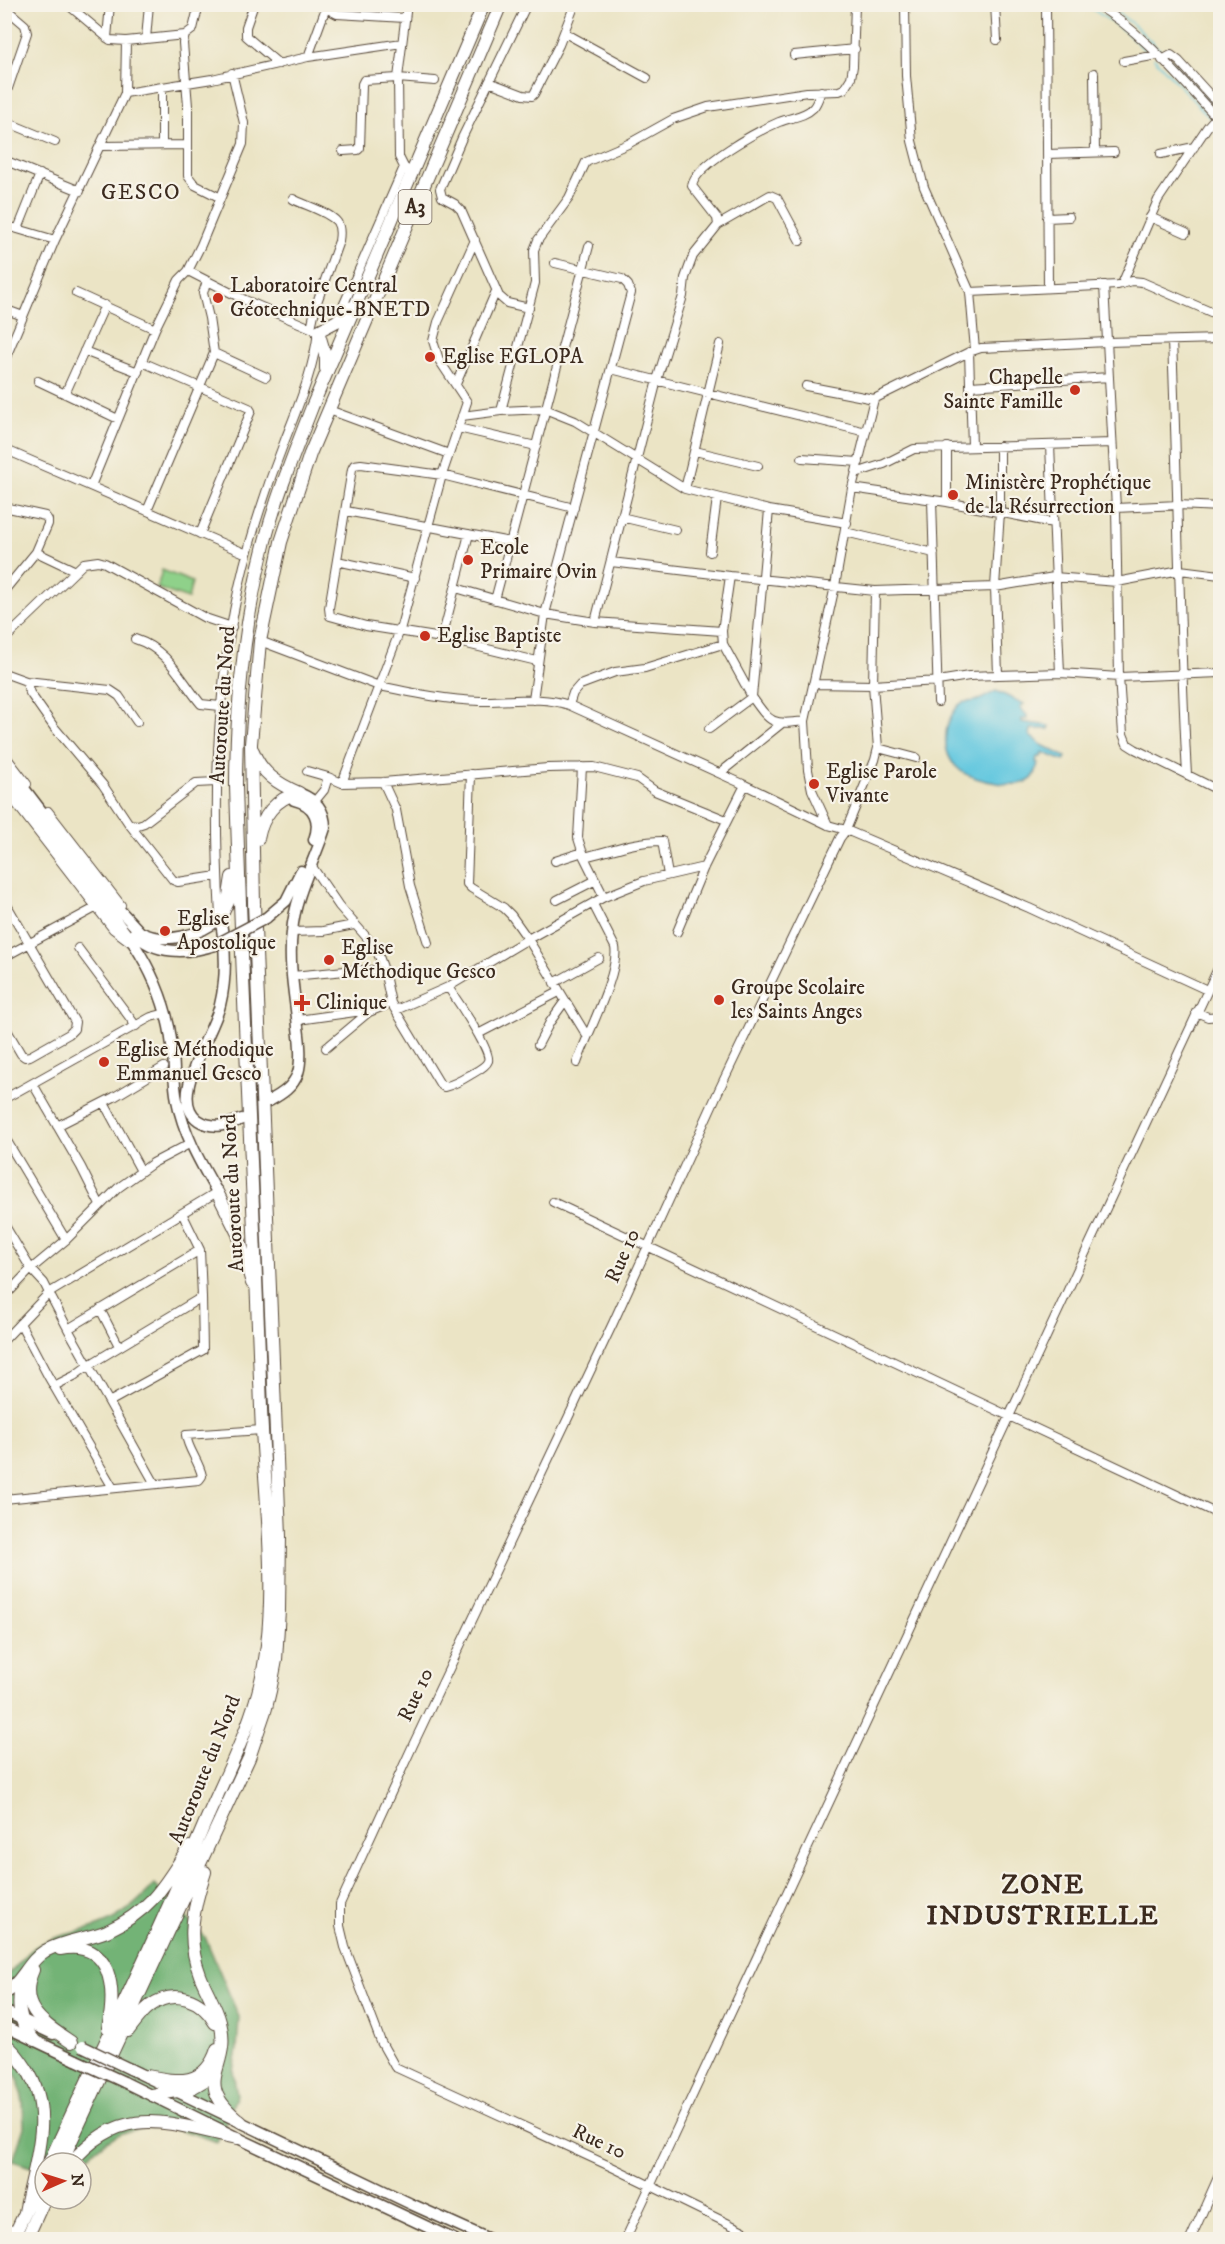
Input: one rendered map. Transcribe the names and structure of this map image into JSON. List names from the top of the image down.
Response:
{
  "streets": {
    "highway": ["A3", "Autoroute du Nord"],
    "street": ["Rue 10"]
  },
  "districts": ["GESCO", "ZONE INDUSTRIELLE"],
  "places": {
    "other": [
      "Laboratoire Central Géotechnique-BNETD",
      "Eglise EGLOPA",
      "Chapelle Sainte Famille",
      "Ministère Prophétique de la Résurrection",
      "Ecole Primaire Ovin",
      "Eglise Baptiste",
      "Eglise Parole Vivante",
      "Eglise Apostolique",
      "Eglise Méthodique Gesco",
      "Groupe Scolaire les Saints Anges",
      "Eglise Méthodique Emmanuel Gesco"
    ],
    "health": ["Clinique"]
  },
  "north": "right"
}
